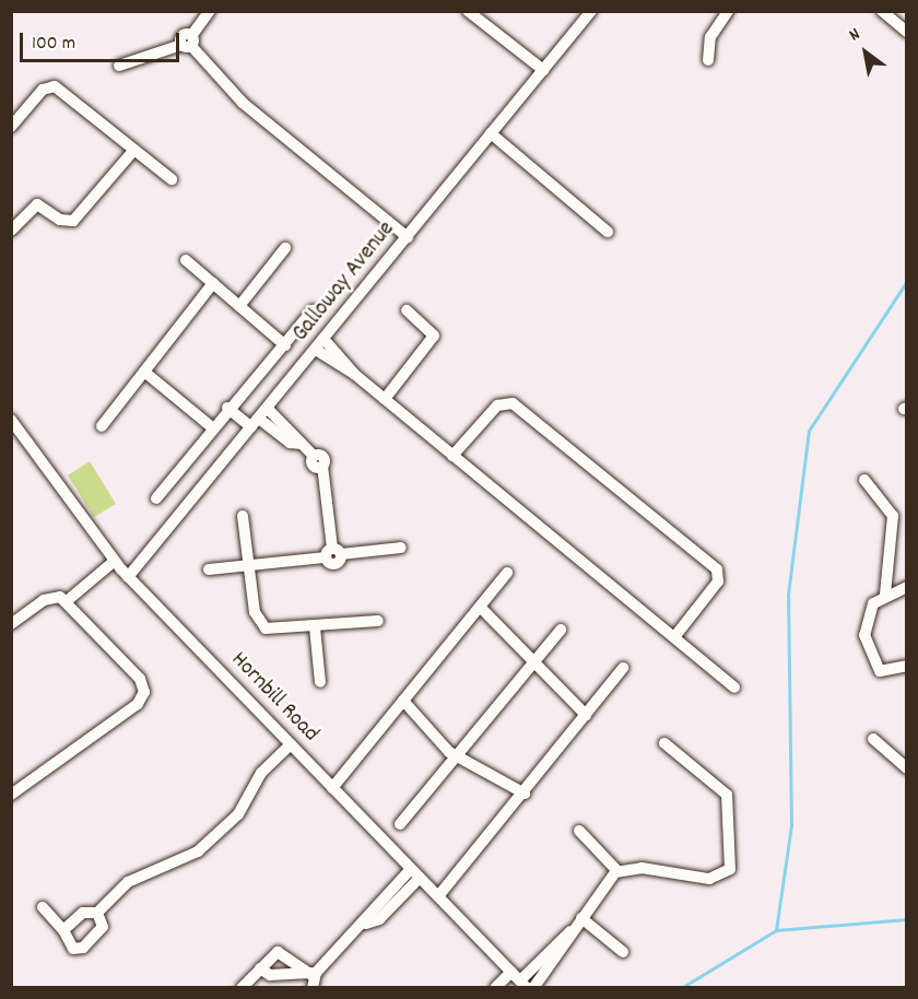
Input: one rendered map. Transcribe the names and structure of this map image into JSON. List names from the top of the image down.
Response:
{
  "streets": {
    "street": ["Galloway Avenue", "Hornbill Road"]
  },
  "crossings": [
    ["Galloway Avenue", "Hornbill Road"]
  ],
  "scale_bar": "100 m",
  "north": "top left"
}
